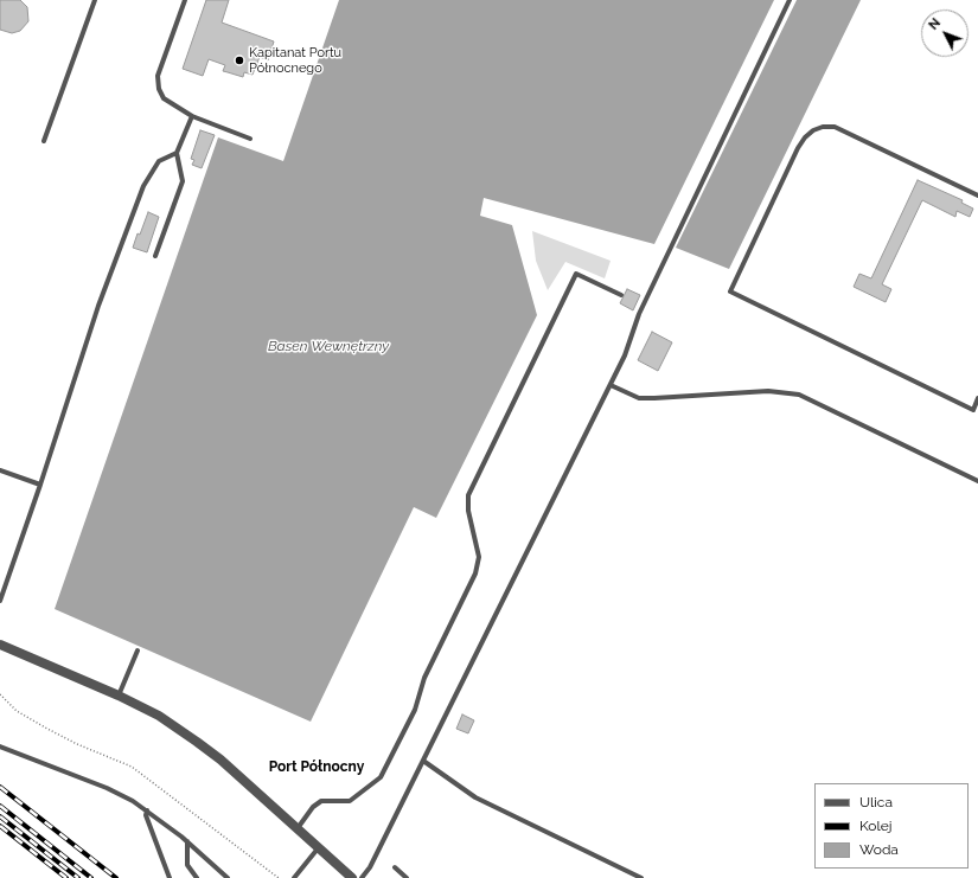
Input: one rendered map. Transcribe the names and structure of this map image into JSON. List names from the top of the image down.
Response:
{
  "districts": ["Port Północny"],
  "water": ["Basen Wewnętrzny"],
  "places": ["Kapitanat Portu Północnego"],
  "legend": ["Ulica", "Kolej", "Woda"],
  "north": "top left"
}
